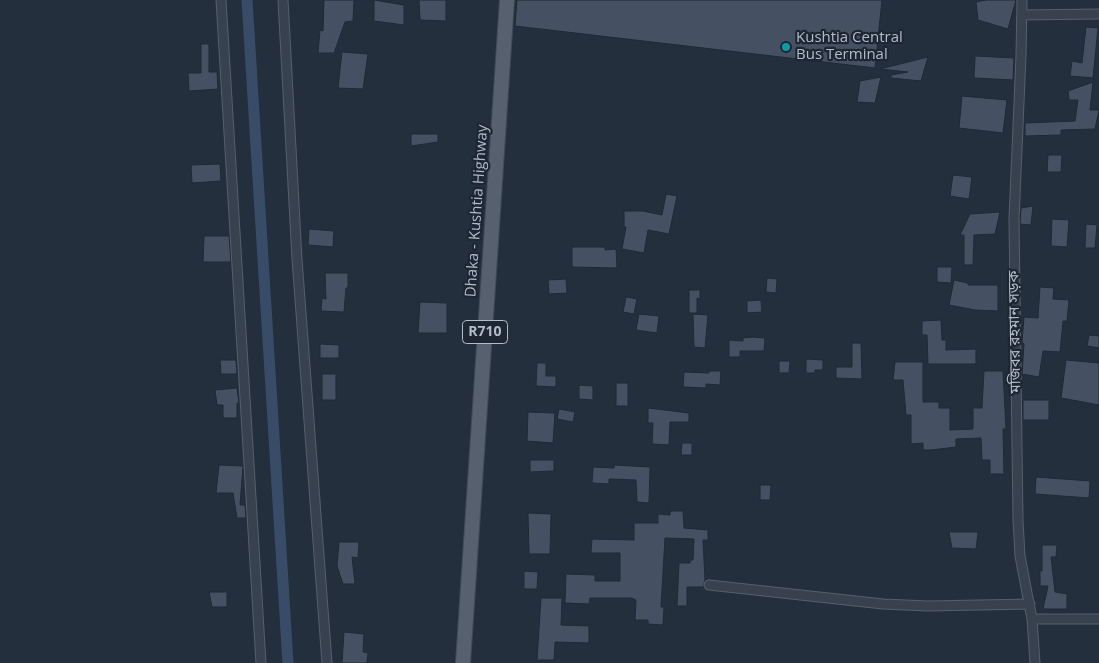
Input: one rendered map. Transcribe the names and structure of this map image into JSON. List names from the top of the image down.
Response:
{
  "streets": {
    "main road": ["Dhaka - Kushtia Highway", "R710"],
    "street": ["মজিবর রহমান সড়ক"]
  },
  "places": ["Kushtia Central Bus Terminal"]
}
